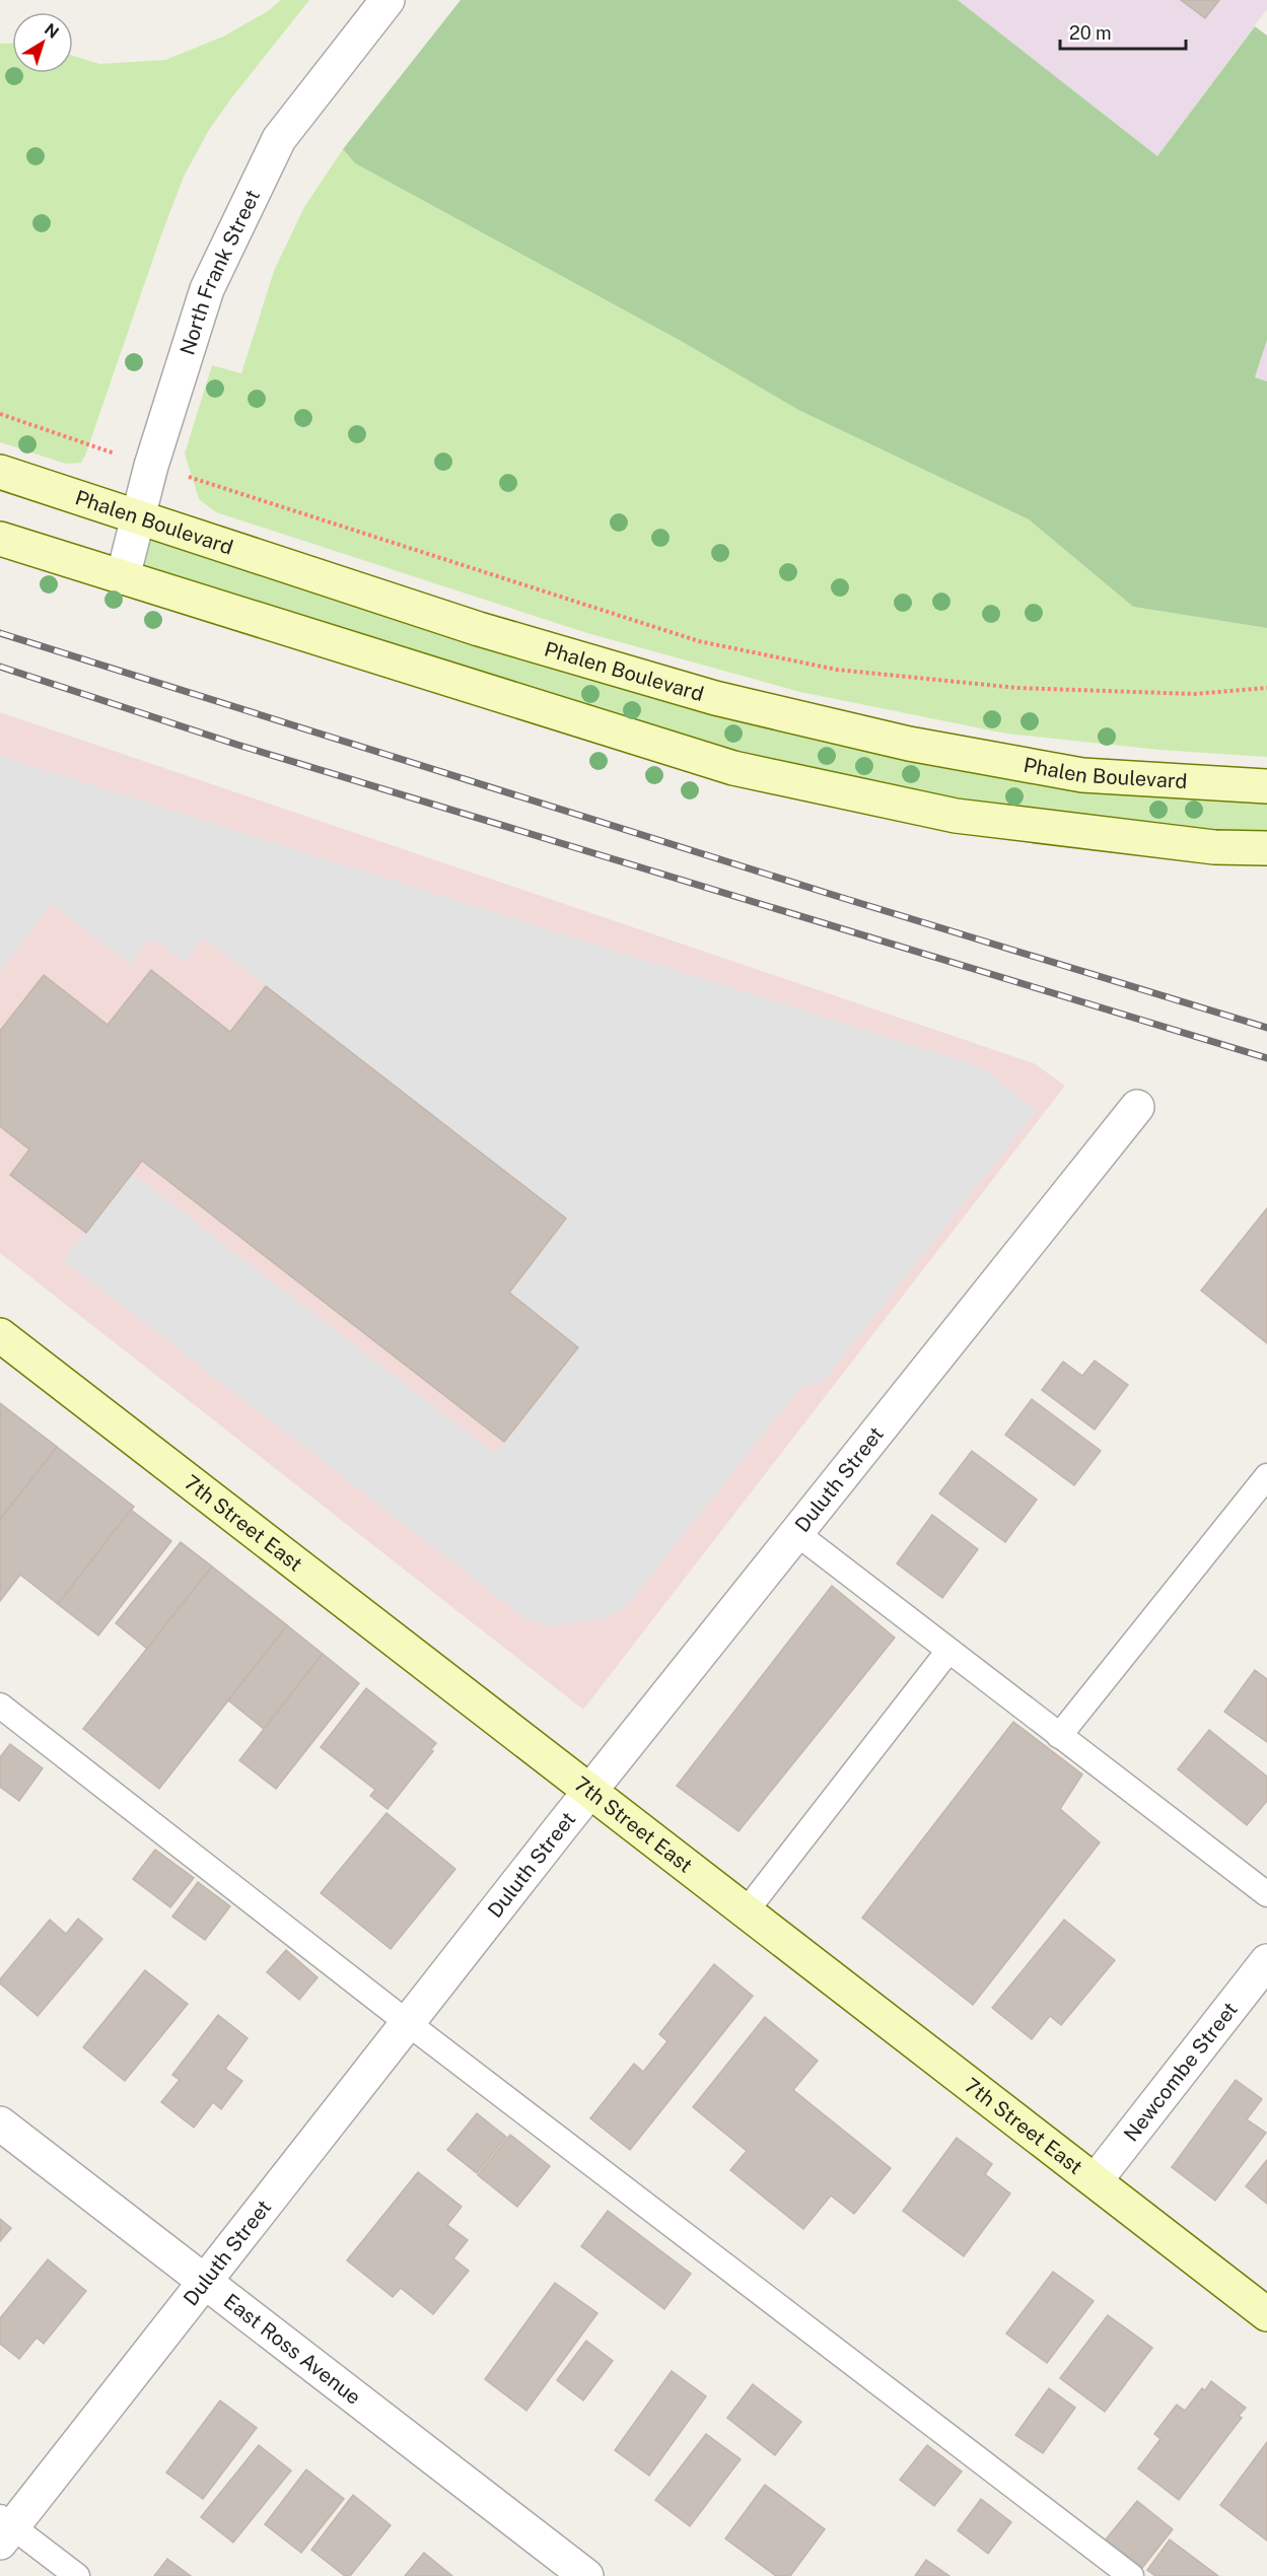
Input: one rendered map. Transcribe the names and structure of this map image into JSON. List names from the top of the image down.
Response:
{
  "streets": {
    "main road": ["Phalen Boulevard", "7th Street East"],
    "street": [
      "North Frank Street",
      "Duluth Street",
      "Newcombe Street",
      "East Ross Avenue"
    ]
  },
  "crossings": [
    ["North Frank Street", "Phalen Boulevard"],
    ["Duluth Street", "7th Street East"],
    ["Duluth Street", "East Ross Avenue"],
    ["7th Street East", "Newcombe Street"]
  ],
  "scale_bar": "20 m",
  "north": "top right"
}
